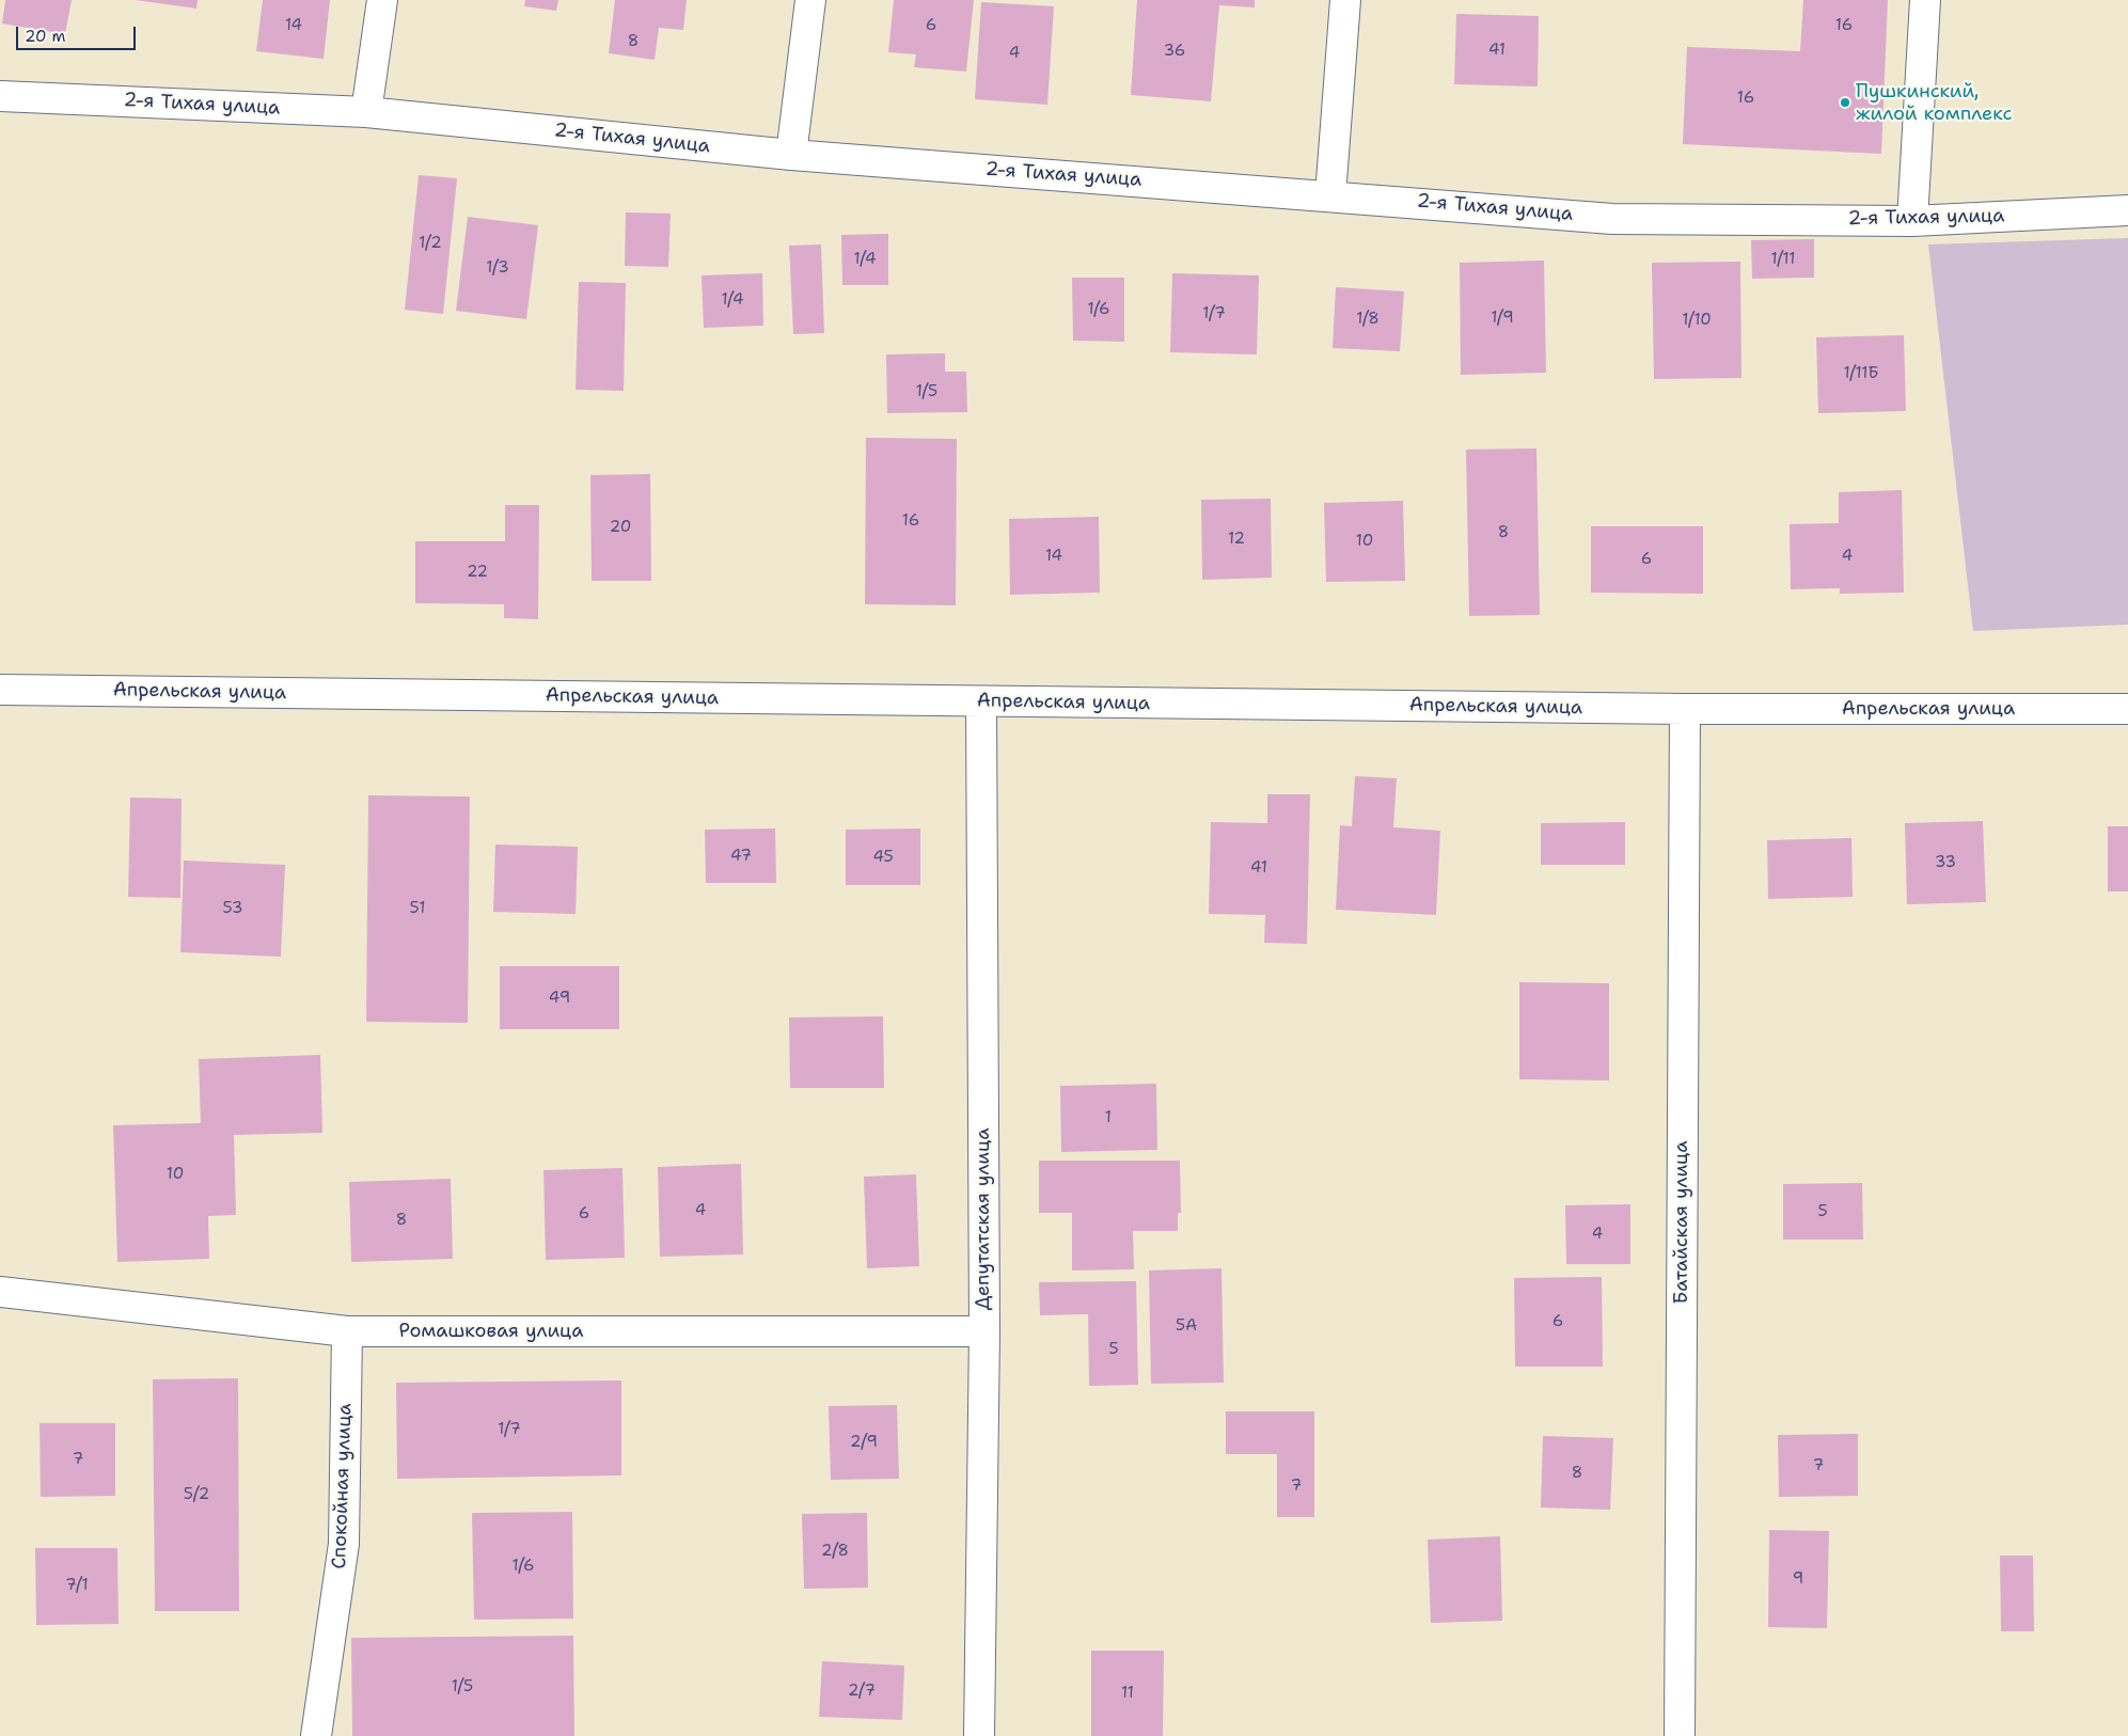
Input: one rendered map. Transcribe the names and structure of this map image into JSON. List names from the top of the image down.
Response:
{
  "streets": {
    "street": [
      "2-я Тихая улица",
      "Апрельская улица",
      "Депутатская улица",
      "Батайская улица",
      "Ромашковая улица",
      "Спокойная улица"
    ]
  },
  "crossings": [
    ["Апрельская улица", "Депутатская улица"],
    ["Апрельская улица", "Батайская улица"],
    ["Депутатская улица", "Ромашковая улица"],
    ["Ромашковая улица", "Спокойная улица"]
  ],
  "places": ["Пушкинский, жилой комплекс"],
  "house_numbers": [
    "14",
    "6",
    "16",
    "8",
    "41",
    "36",
    "4",
    "16",
    "1/2",
    "1/4",
    "1/11",
    "1/3",
    "1/4",
    "1/6",
    "1/7",
    "1/9",
    "1/8",
    "1/10",
    "1/11Б",
    "1/5",
    "16",
    "20",
    "8",
    "12",
    "10",
    "14",
    "4",
    "6",
    "22",
    "47",
    "45",
    "33",
    "41",
    "53",
    "51",
    "49",
    "1",
    "10",
    "4",
    "5",
    "6",
    "8",
    "4",
    "6",
    "5А",
    "5",
    "1/7",
    "2/9",
    "7",
    "7",
    "8",
    "7",
    "5/2",
    "2/8",
    "1/6",
    "9",
    "7/1",
    "1/5",
    "2/7",
    "11"
  ],
  "scale_bar": "20 m"
}
